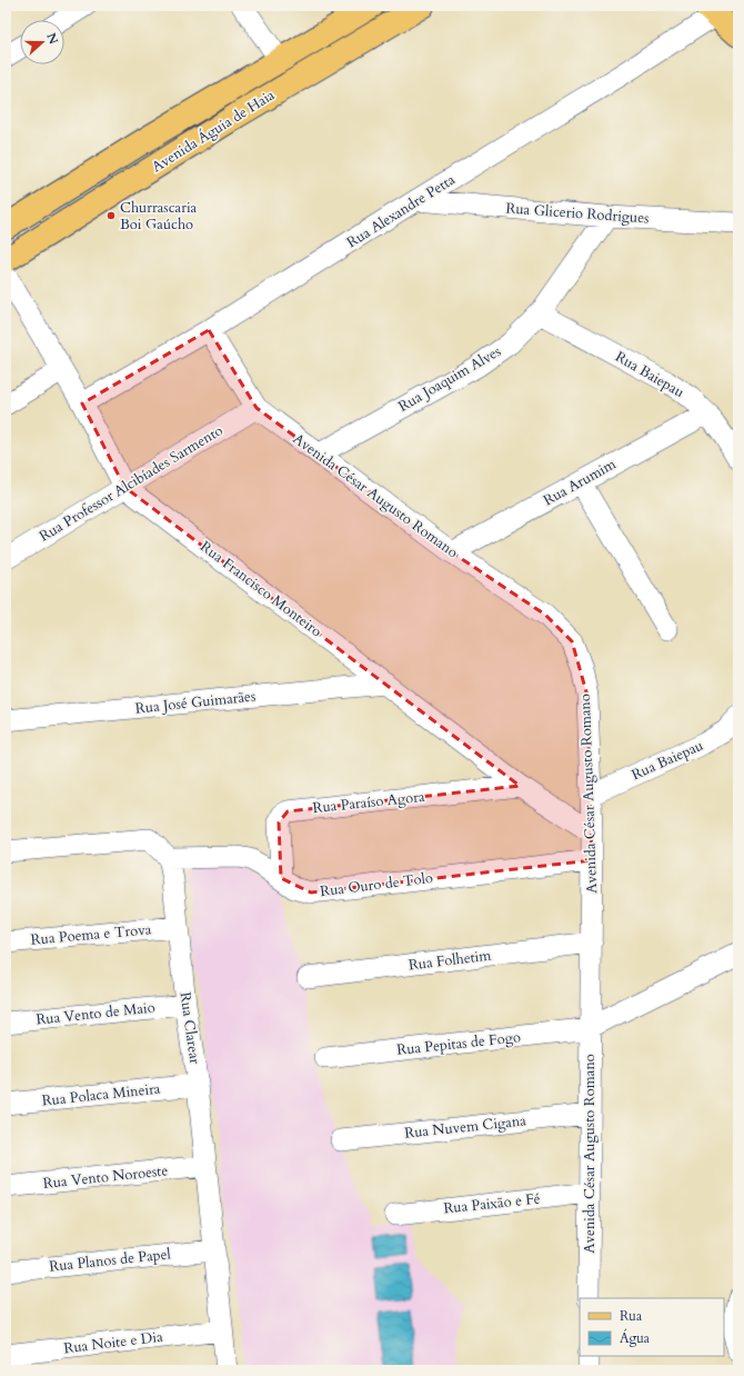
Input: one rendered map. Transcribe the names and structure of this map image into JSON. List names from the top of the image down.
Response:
{
  "streets": {
    "main road": ["Avenida Águia de Haia"],
    "street": [
      "Rua Alexandre Petta",
      "Rua Glicerio Rodrigues",
      "Rua Baiepau",
      "Rua Joaquim Alves",
      "Rua Arumim",
      "Rua Professor Alcibíades Sarmento",
      "Avenida César Augusto Romano",
      "Rua Francisco Monteiro",
      "Rua José Guimarães",
      "Rua Paraíso Agora",
      "Rua Ouro de Tolo",
      "Rua Poema e Trova",
      "Rua Folhetim",
      "Rua Vento de Maio",
      "Rua Clarear",
      "Rua Pepitas de Fogo",
      "Rua Polaca Mineira",
      "Rua Nuvem Cigana",
      "Rua Vento Noroeste",
      "Rua Paixão e Fé",
      "Rua Planos de Papel",
      "Rua Noite e Dia"
    ]
  },
  "crossings": [
    ["Rua Alexandre Petta", "Rua Glicerio Rodrigues"],
    ["Rua Alexandre Petta", "Avenida César Augusto Romano"],
    ["Rua Alexandre Petta", "Rua Francisco Monteiro"],
    ["Rua Glicerio Rodrigues", "Rua Joaquim Alves"],
    ["Rua Baiepau", "Rua Joaquim Alves"],
    ["Rua Baiepau", "Rua Arumim"],
    ["Rua Baiepau", "Avenida César Augusto Romano"],
    ["Rua Joaquim Alves", "Avenida César Augusto Romano"],
    ["Rua Arumim", "Avenida César Augusto Romano"],
    ["Rua Professor Alcibíades Sarmento", "Avenida César Augusto Romano"],
    ["Rua Professor Alcibíades Sarmento", "Rua Francisco Monteiro"],
    ["Avenida César Augusto Romano", "Rua Francisco Monteiro"],
    ["Avenida César Augusto Romano", "Rua Ouro de Tolo"],
    ["Avenida César Augusto Romano", "Rua Folhetim"],
    ["Avenida César Augusto Romano", "Rua Pepitas de Fogo"],
    ["Avenida César Augusto Romano", "Rua Nuvem Cigana"],
    ["Avenida César Augusto Romano", "Rua Paixão e Fé"],
    ["Rua Francisco Monteiro", "Rua José Guimarães"],
    ["Rua Francisco Monteiro", "Rua Paraíso Agora"],
    ["Rua Paraíso Agora", "Rua Ouro de Tolo"],
    ["Rua Ouro de Tolo", "Rua Clarear"],
    ["Rua Poema e Trova", "Rua Clarear"],
    ["Rua Vento de Maio", "Rua Clarear"],
    ["Rua Clarear", "Rua Polaca Mineira"],
    ["Rua Clarear", "Rua Vento Noroeste"],
    ["Rua Clarear", "Rua Planos de Papel"],
    ["Rua Clarear", "Rua Noite e Dia"]
  ],
  "places": ["Churrascaria Boi Gaúcho"],
  "legend": ["Rua", "Água"],
  "north": "right"
}
